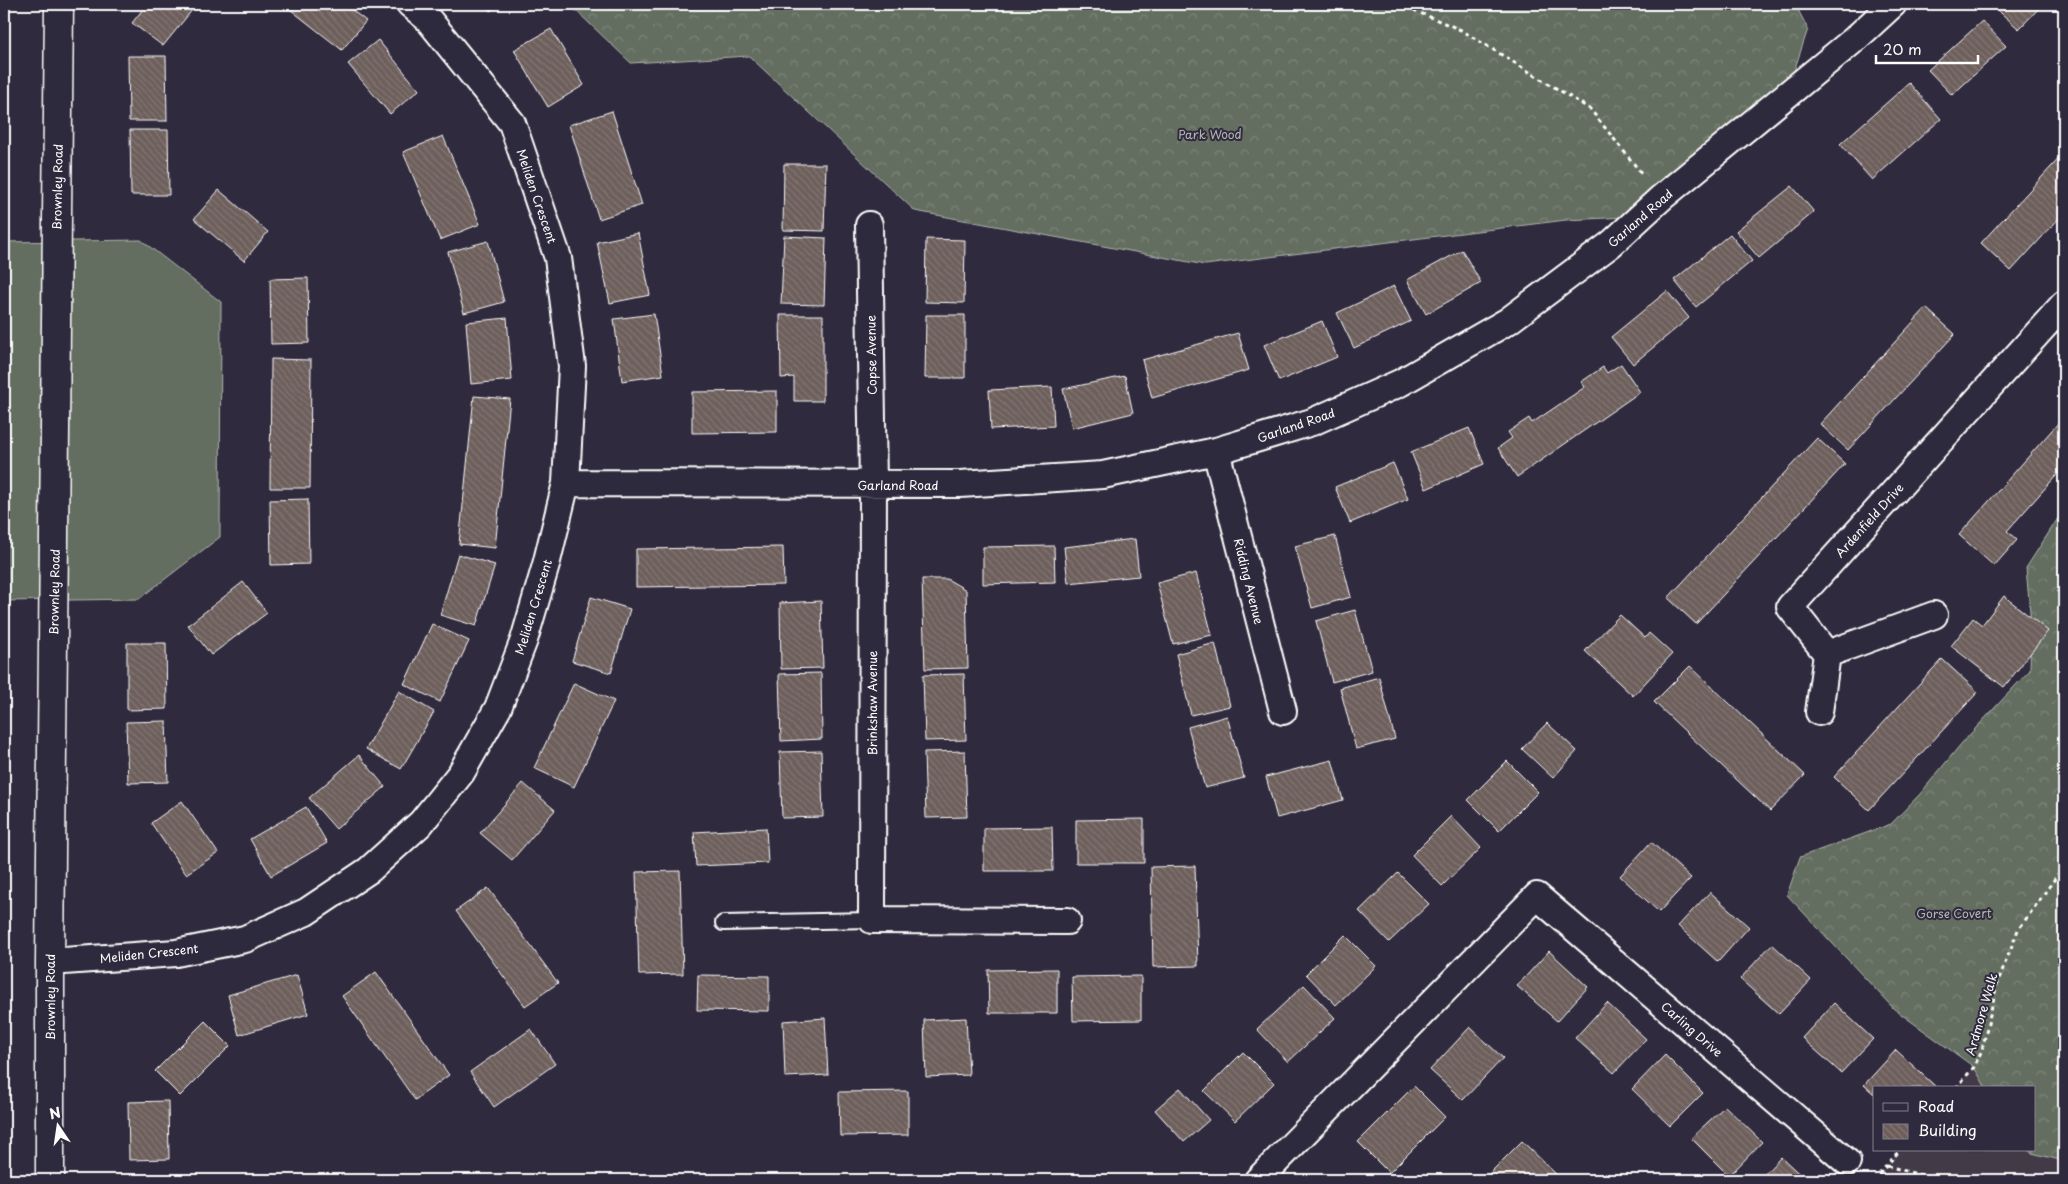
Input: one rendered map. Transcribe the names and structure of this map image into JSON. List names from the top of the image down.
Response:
{
  "streets": {
    "street": [
      "Brownley Road",
      "Meliden Crescent",
      "Garland Road",
      "Copse Avenue",
      "Ardenfield Drive",
      "Ridding Avenue",
      "Brinkshaw Avenue",
      "Carling Drive"
    ],
    "path": ["Ardmore Walk"]
  },
  "crossings": [
    ["Brownley Road", "Meliden Crescent"],
    ["Meliden Crescent", "Garland Road"],
    ["Garland Road", "Copse Avenue"],
    ["Garland Road", "Ridding Avenue"],
    ["Garland Road", "Brinkshaw Avenue"],
    ["Copse Avenue", "Brinkshaw Avenue"]
  ],
  "parks": ["Park Wood", "Gorse Covert"],
  "legend": ["Road", "Building"],
  "scale_bar": "20 m",
  "north": "top"
}
